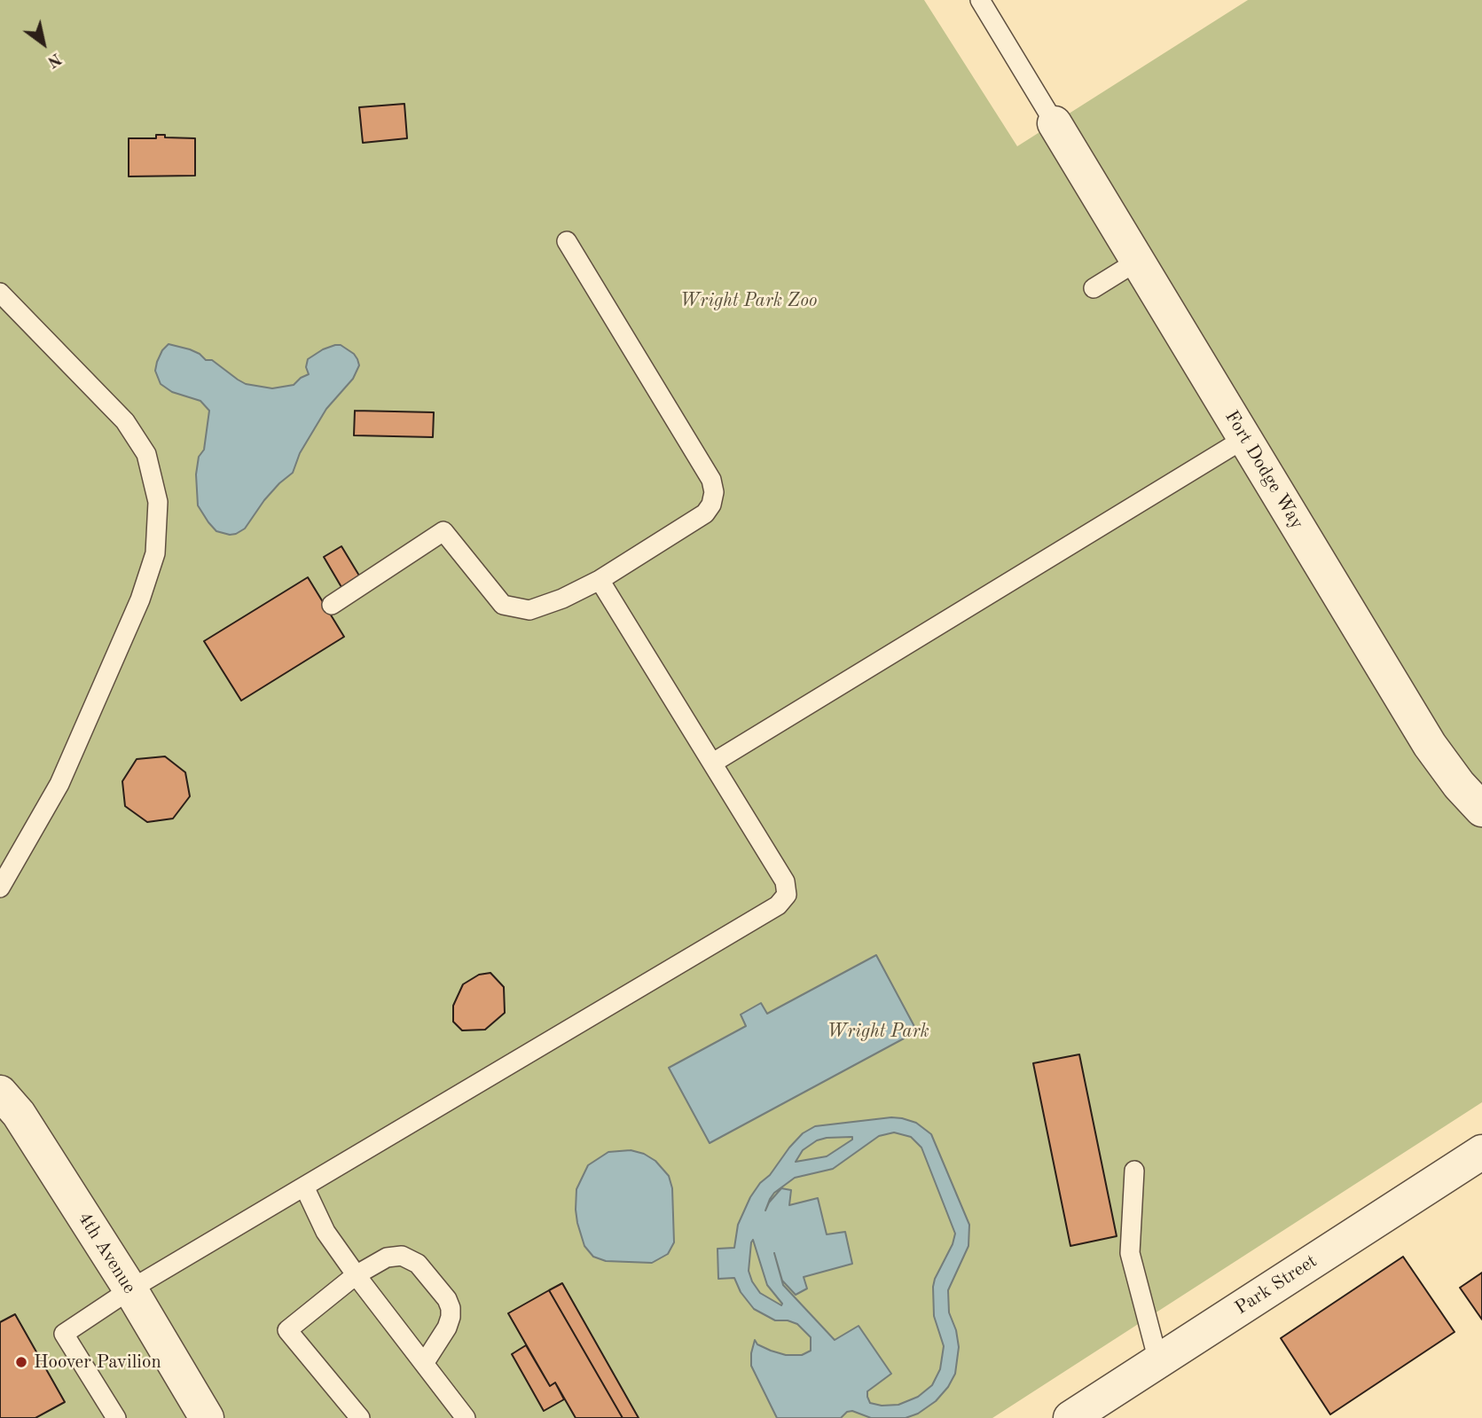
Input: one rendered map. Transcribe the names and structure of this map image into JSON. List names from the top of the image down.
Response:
{
  "streets": {
    "street": ["Fort Dodge Way", "4th Avenue", "Park Street"]
  },
  "parks": ["Wright Park Zoo", "Wright Park"],
  "places": ["Hoover Pavilion"],
  "north": "bottom right"
}
